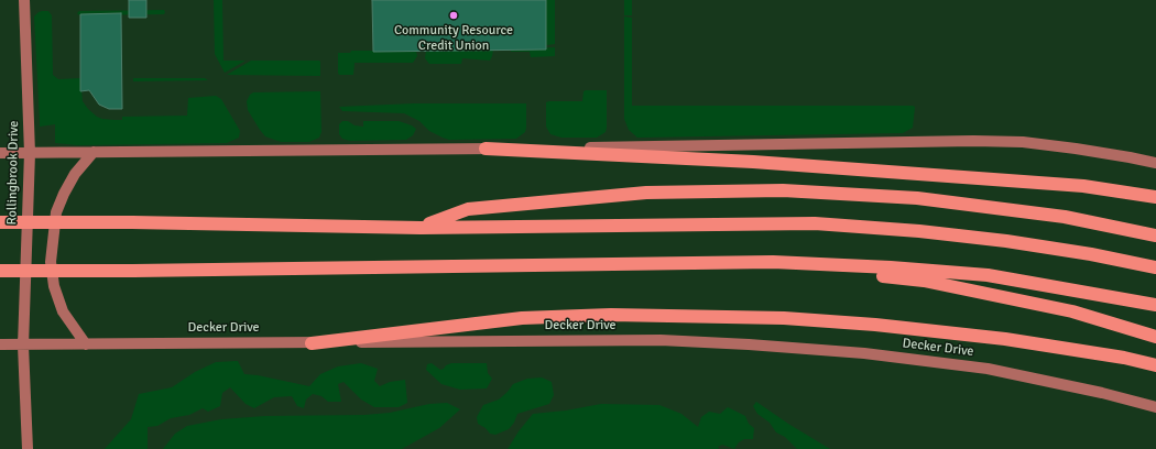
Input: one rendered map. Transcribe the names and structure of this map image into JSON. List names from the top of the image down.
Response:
{
  "streets": {
    "main road": ["Rollingbrook Drive", "Decker Drive"]
  },
  "crossings": [
    ["Rollingbrook Drive", "Decker Drive"]
  ],
  "places": ["Community Resource Credit Union"]
}
